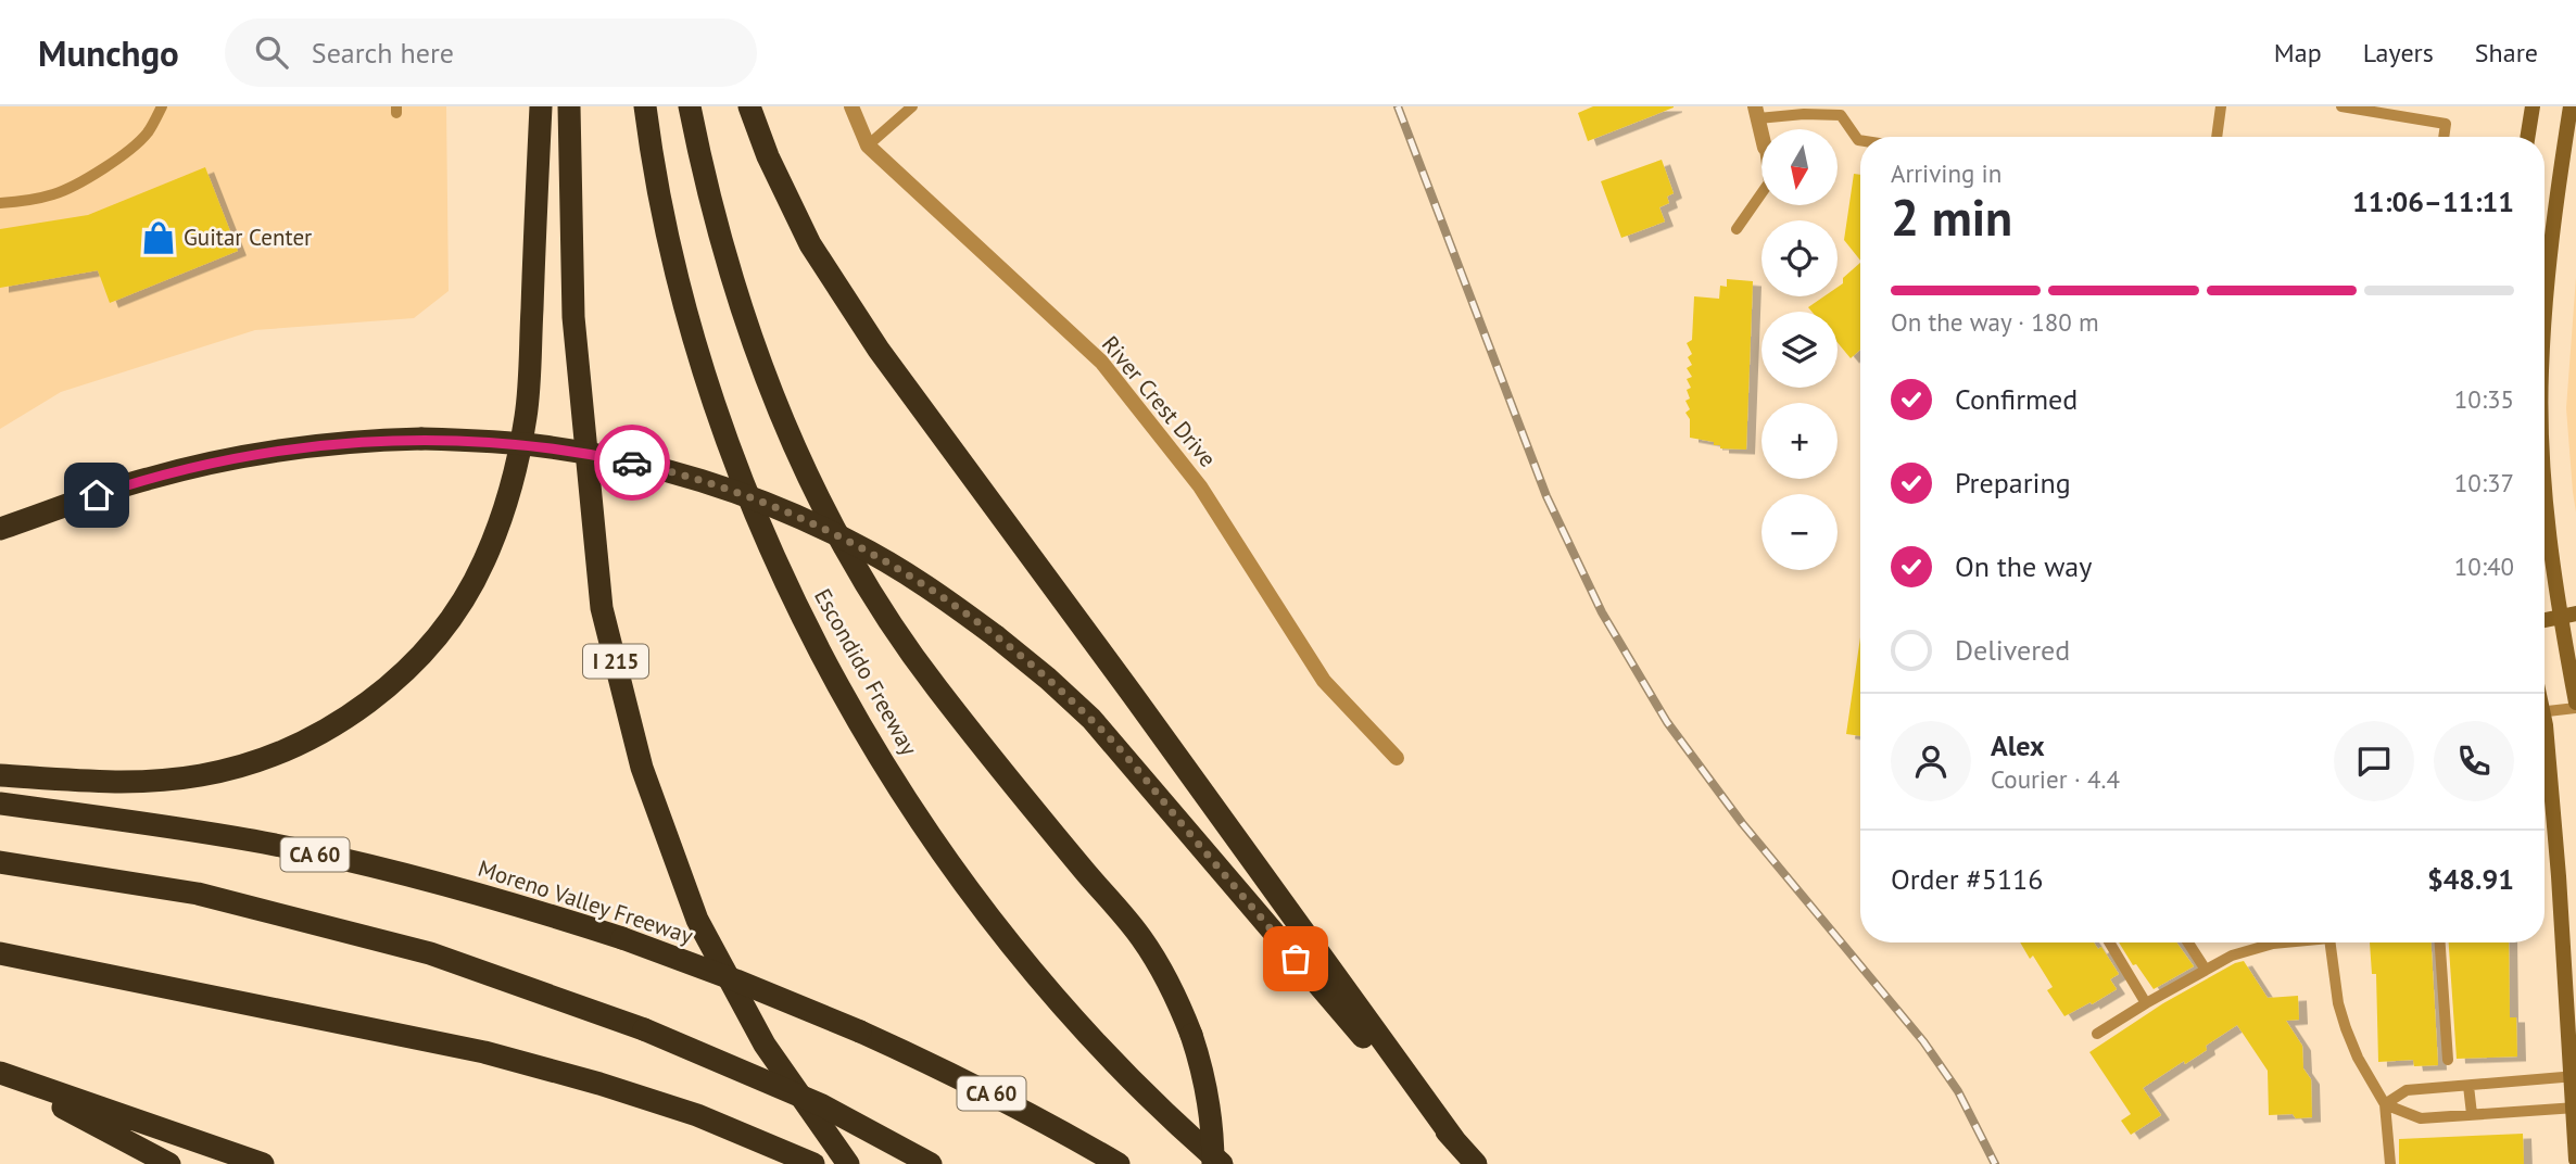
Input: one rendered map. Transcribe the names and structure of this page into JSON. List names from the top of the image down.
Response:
{
  "streets": {
    "highway": [
      "I 215",
      "Escondido Freeway",
      "CA 60",
      "Moreno Valley Freeway"
    ],
    "street": ["River Crest Drive"]
  },
  "places": {
    "shop": ["Guitar Center"]
  },
  "north": "bottom",
  "page": {
    "header": "Munchgo",
    "search": "Search here",
    "nav": ["Map", "Layers", "Share"],
    "map_buttons": ["+", "−"],
    "heading": ["2 min", "Arriving in", "11:06–11:11"],
    "panel": [
      "Alex",
      "Courier · 4.4",
      "Order #5116",
      "$48.91"
    ],
    "bar": "On the way · 180 m",
    "list": [
      ["Confirmed", "10:35"],
      ["Preparing", "10:37"],
      ["On the way", "10:40"],
      "Delivered"
    ]
  }
}
